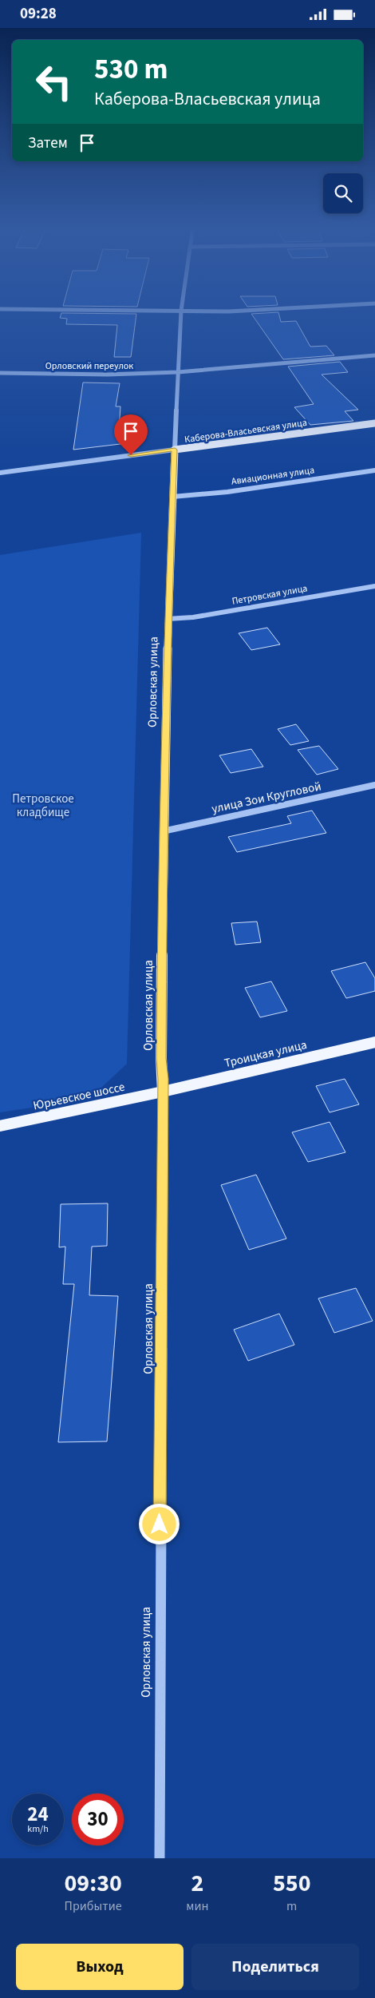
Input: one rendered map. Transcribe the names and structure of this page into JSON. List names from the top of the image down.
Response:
{
  "streets": {
    "main road": [
      "Каберова-Власьевская улица",
      "Орловская улица",
      "Троицкая улица",
      "Юрьевское шоссе"
    ],
    "street": [
      "Орловский переулок",
      "Авиационная улица",
      "Петровская улица",
      "улица Зои Кругловой"
    ]
  },
  "crossings": [
    ["Орловский переулок", "Орловская улица"],
    ["Каберова-Власьевская улица", "Орловская улица"],
    ["Авиационная улица", "Орловская улица"],
    ["Петровская улица", "Орловская улица"],
    ["Орловская улица", "улица Зои Кругловой"],
    ["Орловская улица", "Троицкая улица"],
    ["Орловская улица", "Юрьевское шоссе"],
    ["Троицкая улица", "Юрьевское шоссе"]
  ],
  "parks": ["Петровское кладбище"],
  "page": {
    "status": "09:28",
    "turn": ["530 m", "Каберова-Власьевская улица"],
    "then": "Затем",
    "speed": "24 km/h",
    "limit": "30",
    "eta": [
      "09:30",
      "Прибытие",
      "2",
      "мин",
      "550",
      "m"
    ],
    "buttons": ["Выход", "Поделиться"]
  }
}
